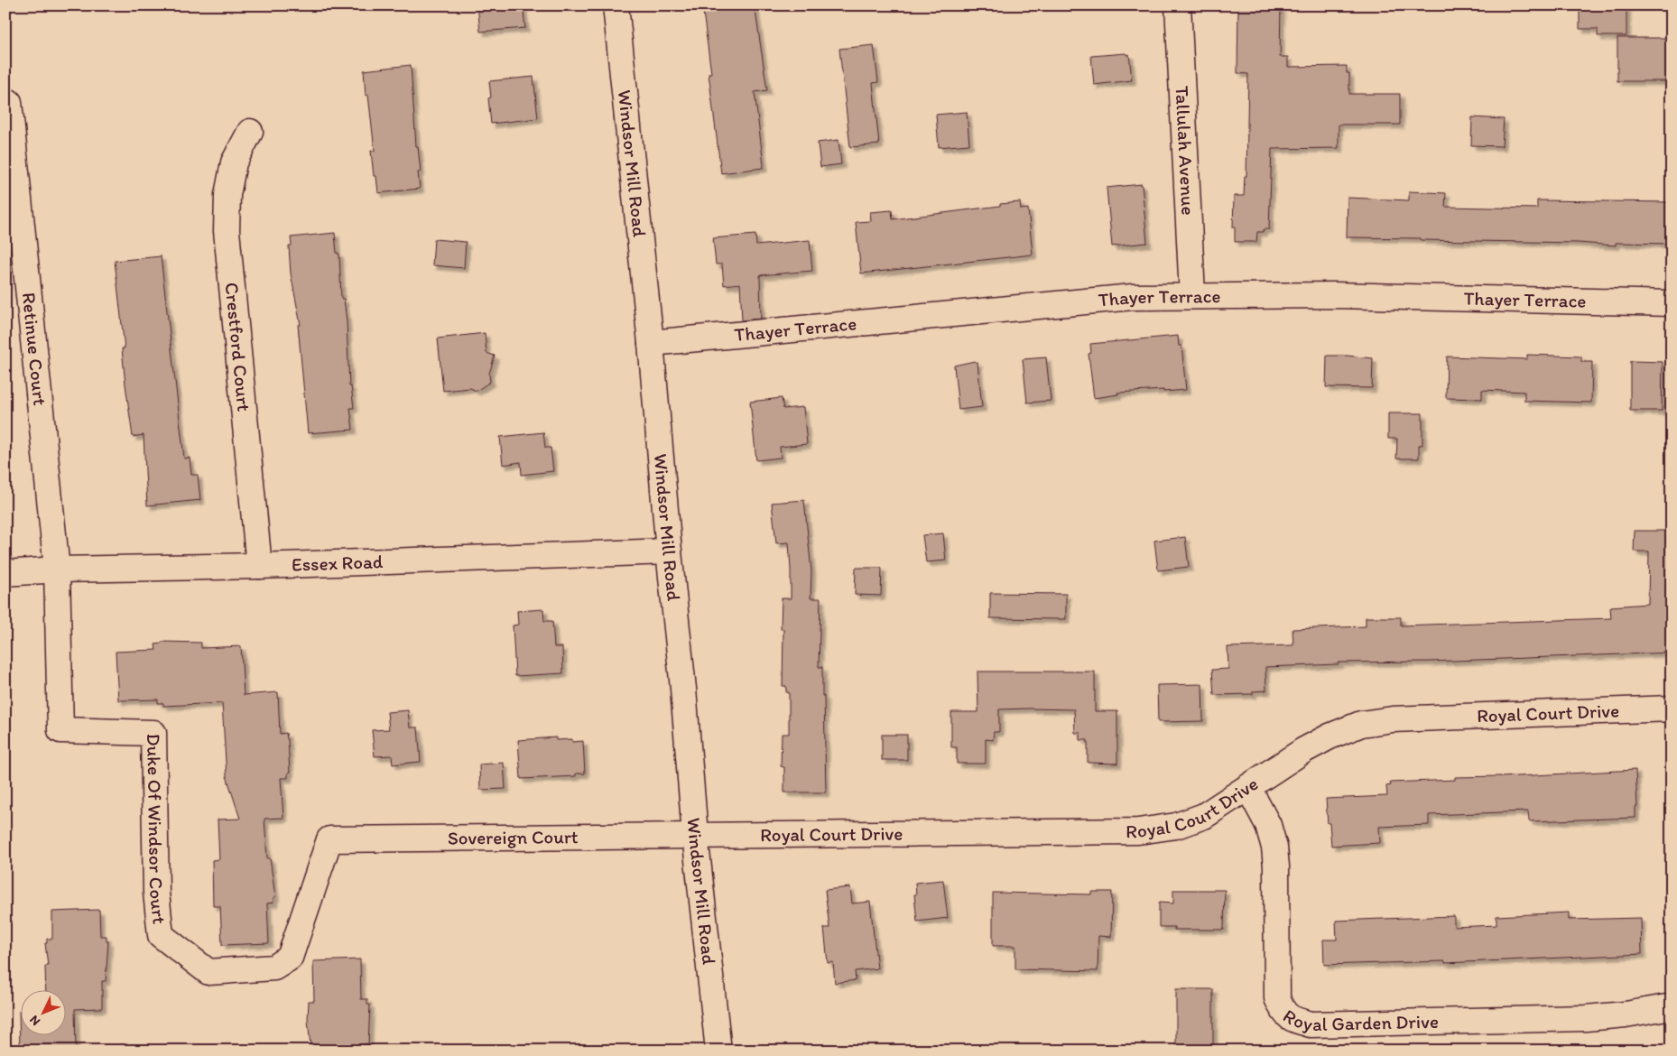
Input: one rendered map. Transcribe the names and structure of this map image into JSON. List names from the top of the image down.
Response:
{
  "streets": {
    "street": [
      "Tallulah Avenue",
      "Windsor Mill Road",
      "Thayer Terrace",
      "Crestford Court",
      "Retinue Court",
      "Essex Road",
      "Royal Court Drive",
      "Duke Of Windsor Court",
      "Sovereign Court",
      "Royal Garden Drive"
    ]
  },
  "crossings": [
    ["Tallulah Avenue", "Thayer Terrace"],
    ["Windsor Mill Road", "Thayer Terrace"],
    ["Windsor Mill Road", "Essex Road"],
    ["Windsor Mill Road", "Royal Court Drive"],
    ["Windsor Mill Road", "Sovereign Court"],
    ["Crestford Court", "Essex Road"],
    ["Retinue Court", "Essex Road"],
    ["Retinue Court", "Duke Of Windsor Court"],
    ["Essex Road", "Duke Of Windsor Court"],
    ["Royal Court Drive", "Sovereign Court"],
    ["Royal Court Drive", "Royal Garden Drive"],
    ["Duke Of Windsor Court", "Sovereign Court"]
  ],
  "north": "bottom left"
}
